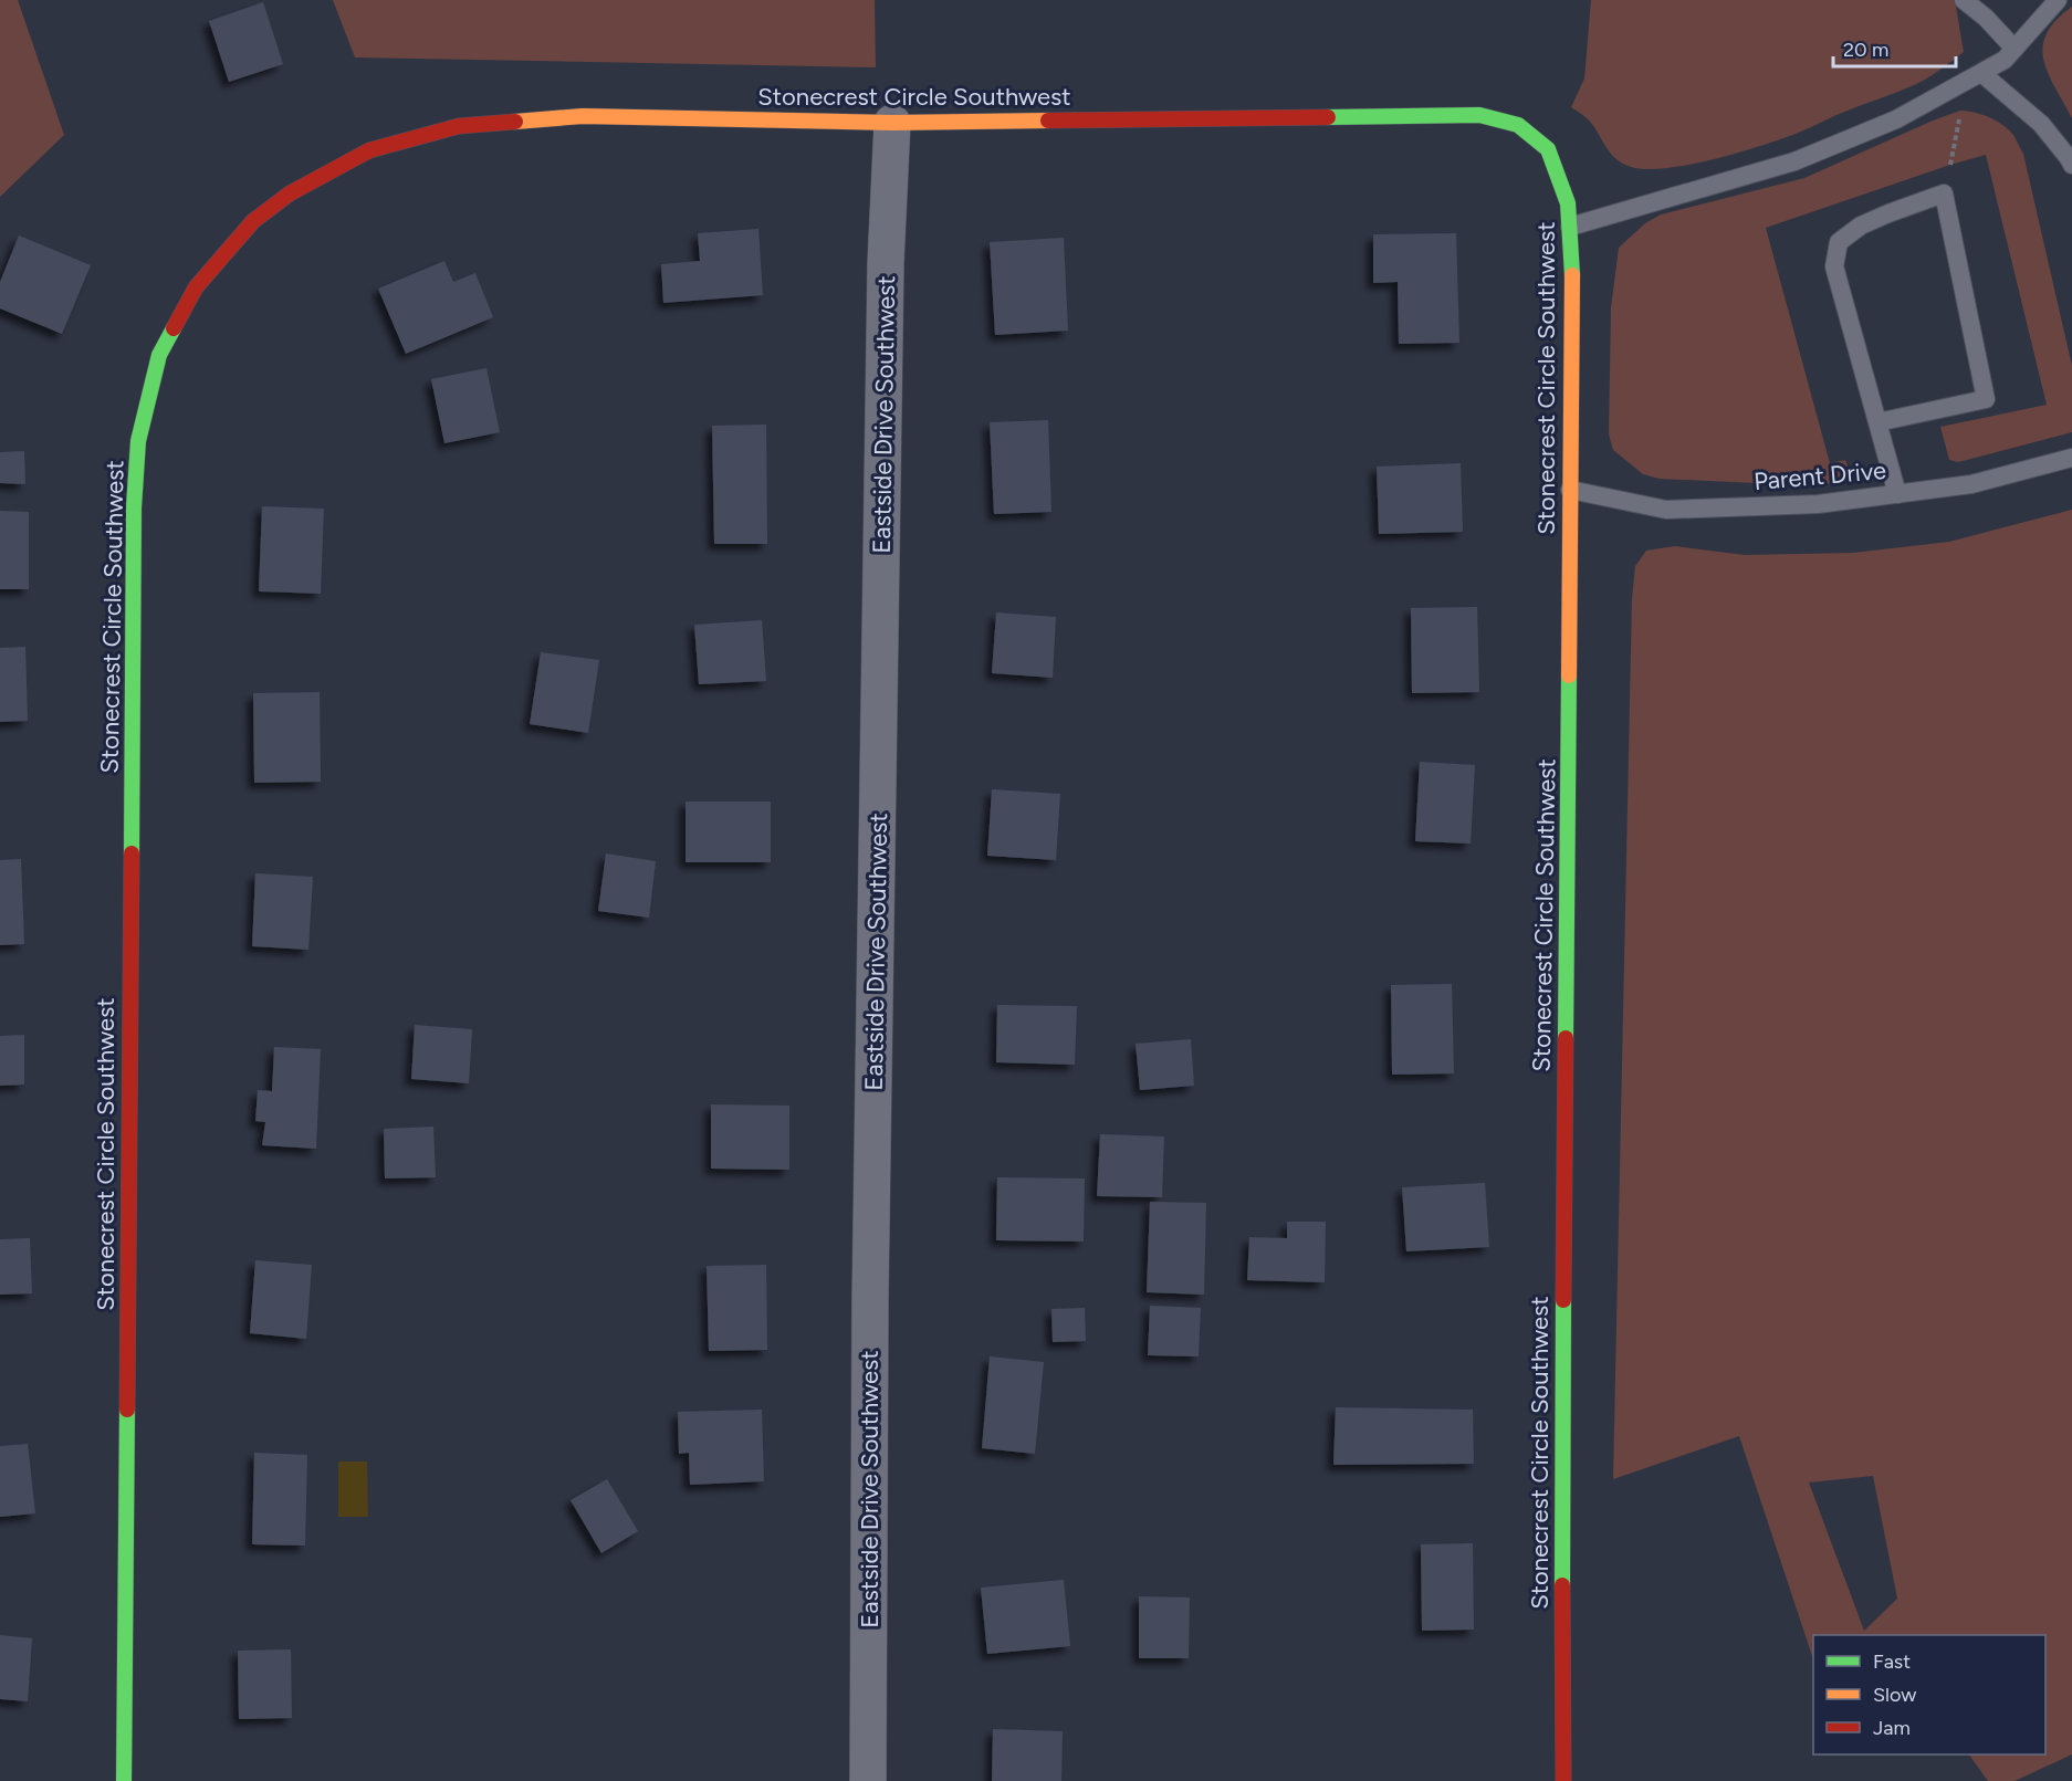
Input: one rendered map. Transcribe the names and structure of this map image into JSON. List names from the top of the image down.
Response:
{
  "streets": {
    "street": ["Stonecrest Circle Southwest", "Eastside Drive Southwest"],
    "lane": ["Parent Drive"]
  },
  "crossings": [
    ["Stonecrest Circle Southwest", "Eastside Drive Southwest"],
    ["Stonecrest Circle Southwest", "Parent Drive"]
  ],
  "legend": ["Fast", "Slow", "Jam"],
  "scale_bar": "20 m"
}
